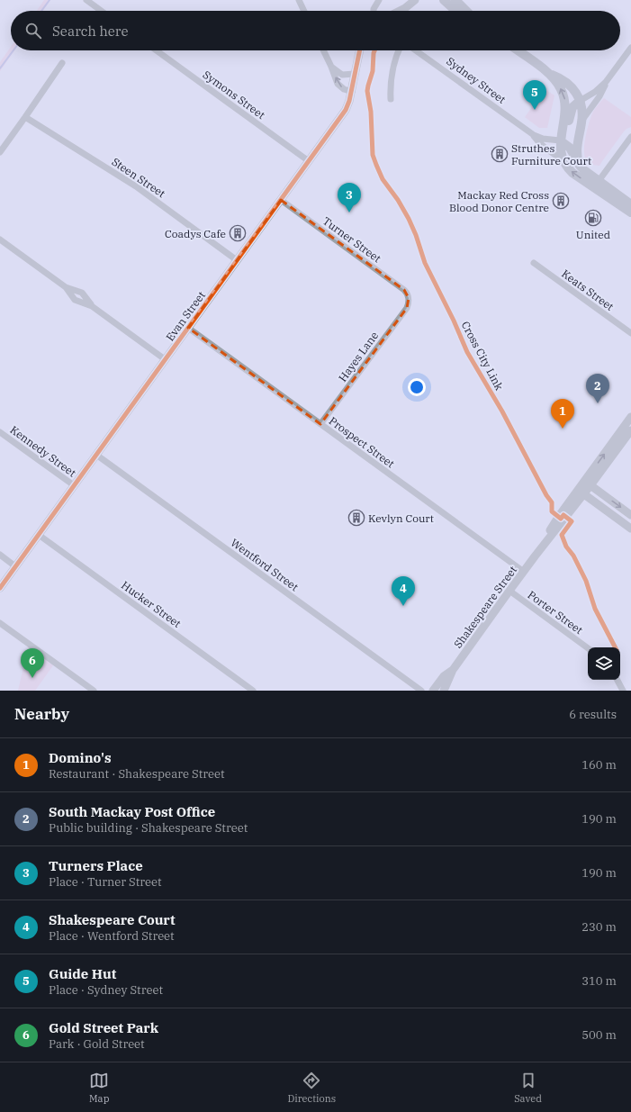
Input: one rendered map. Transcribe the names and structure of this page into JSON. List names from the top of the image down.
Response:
{
  "streets": {
    "street": [
      "Sydney Street",
      "Symons Street",
      "Steen Street",
      "Turner Street",
      "Keats Street",
      "Evan Street",
      "Hayes Lane",
      "Prospect Street",
      "Kennedy Street",
      "Wentford Street",
      "Hucker Street",
      "Shakespeare Street",
      "Porter Street"
    ],
    "cycle path": ["Cross City Link"]
  },
  "crossings": [
    ["Symons Street", "Evan Street"],
    ["Steen Street", "Evan Street"],
    ["Turner Street", "Evan Street"],
    ["Turner Street", "Hayes Lane"],
    ["Evan Street", "Prospect Street"],
    ["Evan Street", "Kennedy Street"],
    ["Evan Street", "Wentford Street"],
    ["Evan Street", "Hucker Street"],
    ["Hayes Lane", "Prospect Street"],
    ["Prospect Street", "Shakespeare Street"],
    ["Shakespeare Street", "Porter Street"]
  ],
  "places": {
    "building": [
      "Struthes Furniture Court",
      "Mackay Red Cross Blood Donor Centre",
      "Coadys Cafe",
      "Kevlyn Court"
    ],
    "fuel station": ["United"]
  },
  "page": {
    "search": "Search here",
    "pins": [
      "5",
      "3",
      "2",
      "1",
      "4",
      "6"
    ],
    "heading": ["Nearby", "6 results"],
    "list": [
      {
        "mark": "1",
        "name": "Domino's",
        "note": "Restaurant · Shakespeare Street",
        "value": "160 m"
      },
      {
        "mark": "2",
        "name": "South Mackay Post Office",
        "note": "Public building · Shakespeare Street",
        "value": "190 m"
      },
      {
        "mark": "3",
        "name": "Turners Place",
        "note": "Place · Turner Street",
        "value": "190 m"
      },
      {
        "mark": "4",
        "name": "Shakespeare Court",
        "note": "Place · Wentford Street",
        "value": "230 m"
      },
      {
        "mark": "5",
        "name": "Guide Hut",
        "note": "Place · Sydney Street",
        "value": "310 m"
      },
      {
        "mark": "6",
        "name": "Gold Street Park",
        "note": "Park · Gold Street",
        "value": "500 m"
      }
    ],
    "nav": ["Map", "Directions", "Saved"]
  }
}
